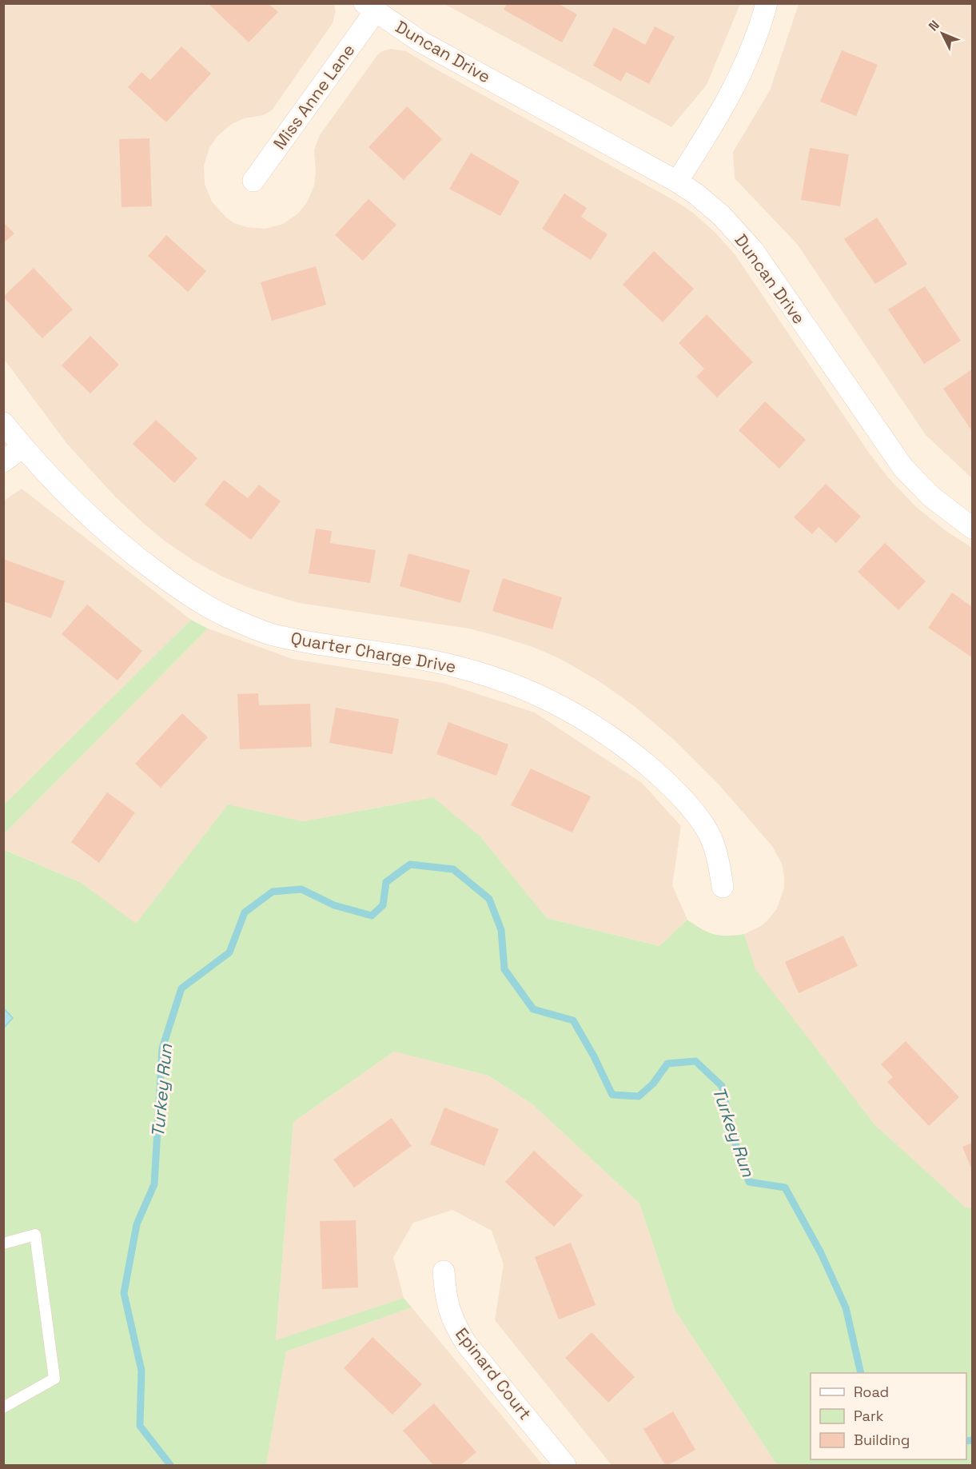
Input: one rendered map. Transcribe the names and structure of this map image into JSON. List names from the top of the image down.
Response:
{
  "streets": {
    "street": [
      "Duncan Drive",
      "Miss Anne Lane",
      "Quarter Charge Drive",
      "Epinard Court"
    ]
  },
  "crossings": [
    ["Duncan Drive", "Miss Anne Lane"]
  ],
  "water": ["Turkey Run"],
  "legend": ["Road", "Park", "Building"],
  "north": "top left"
}
